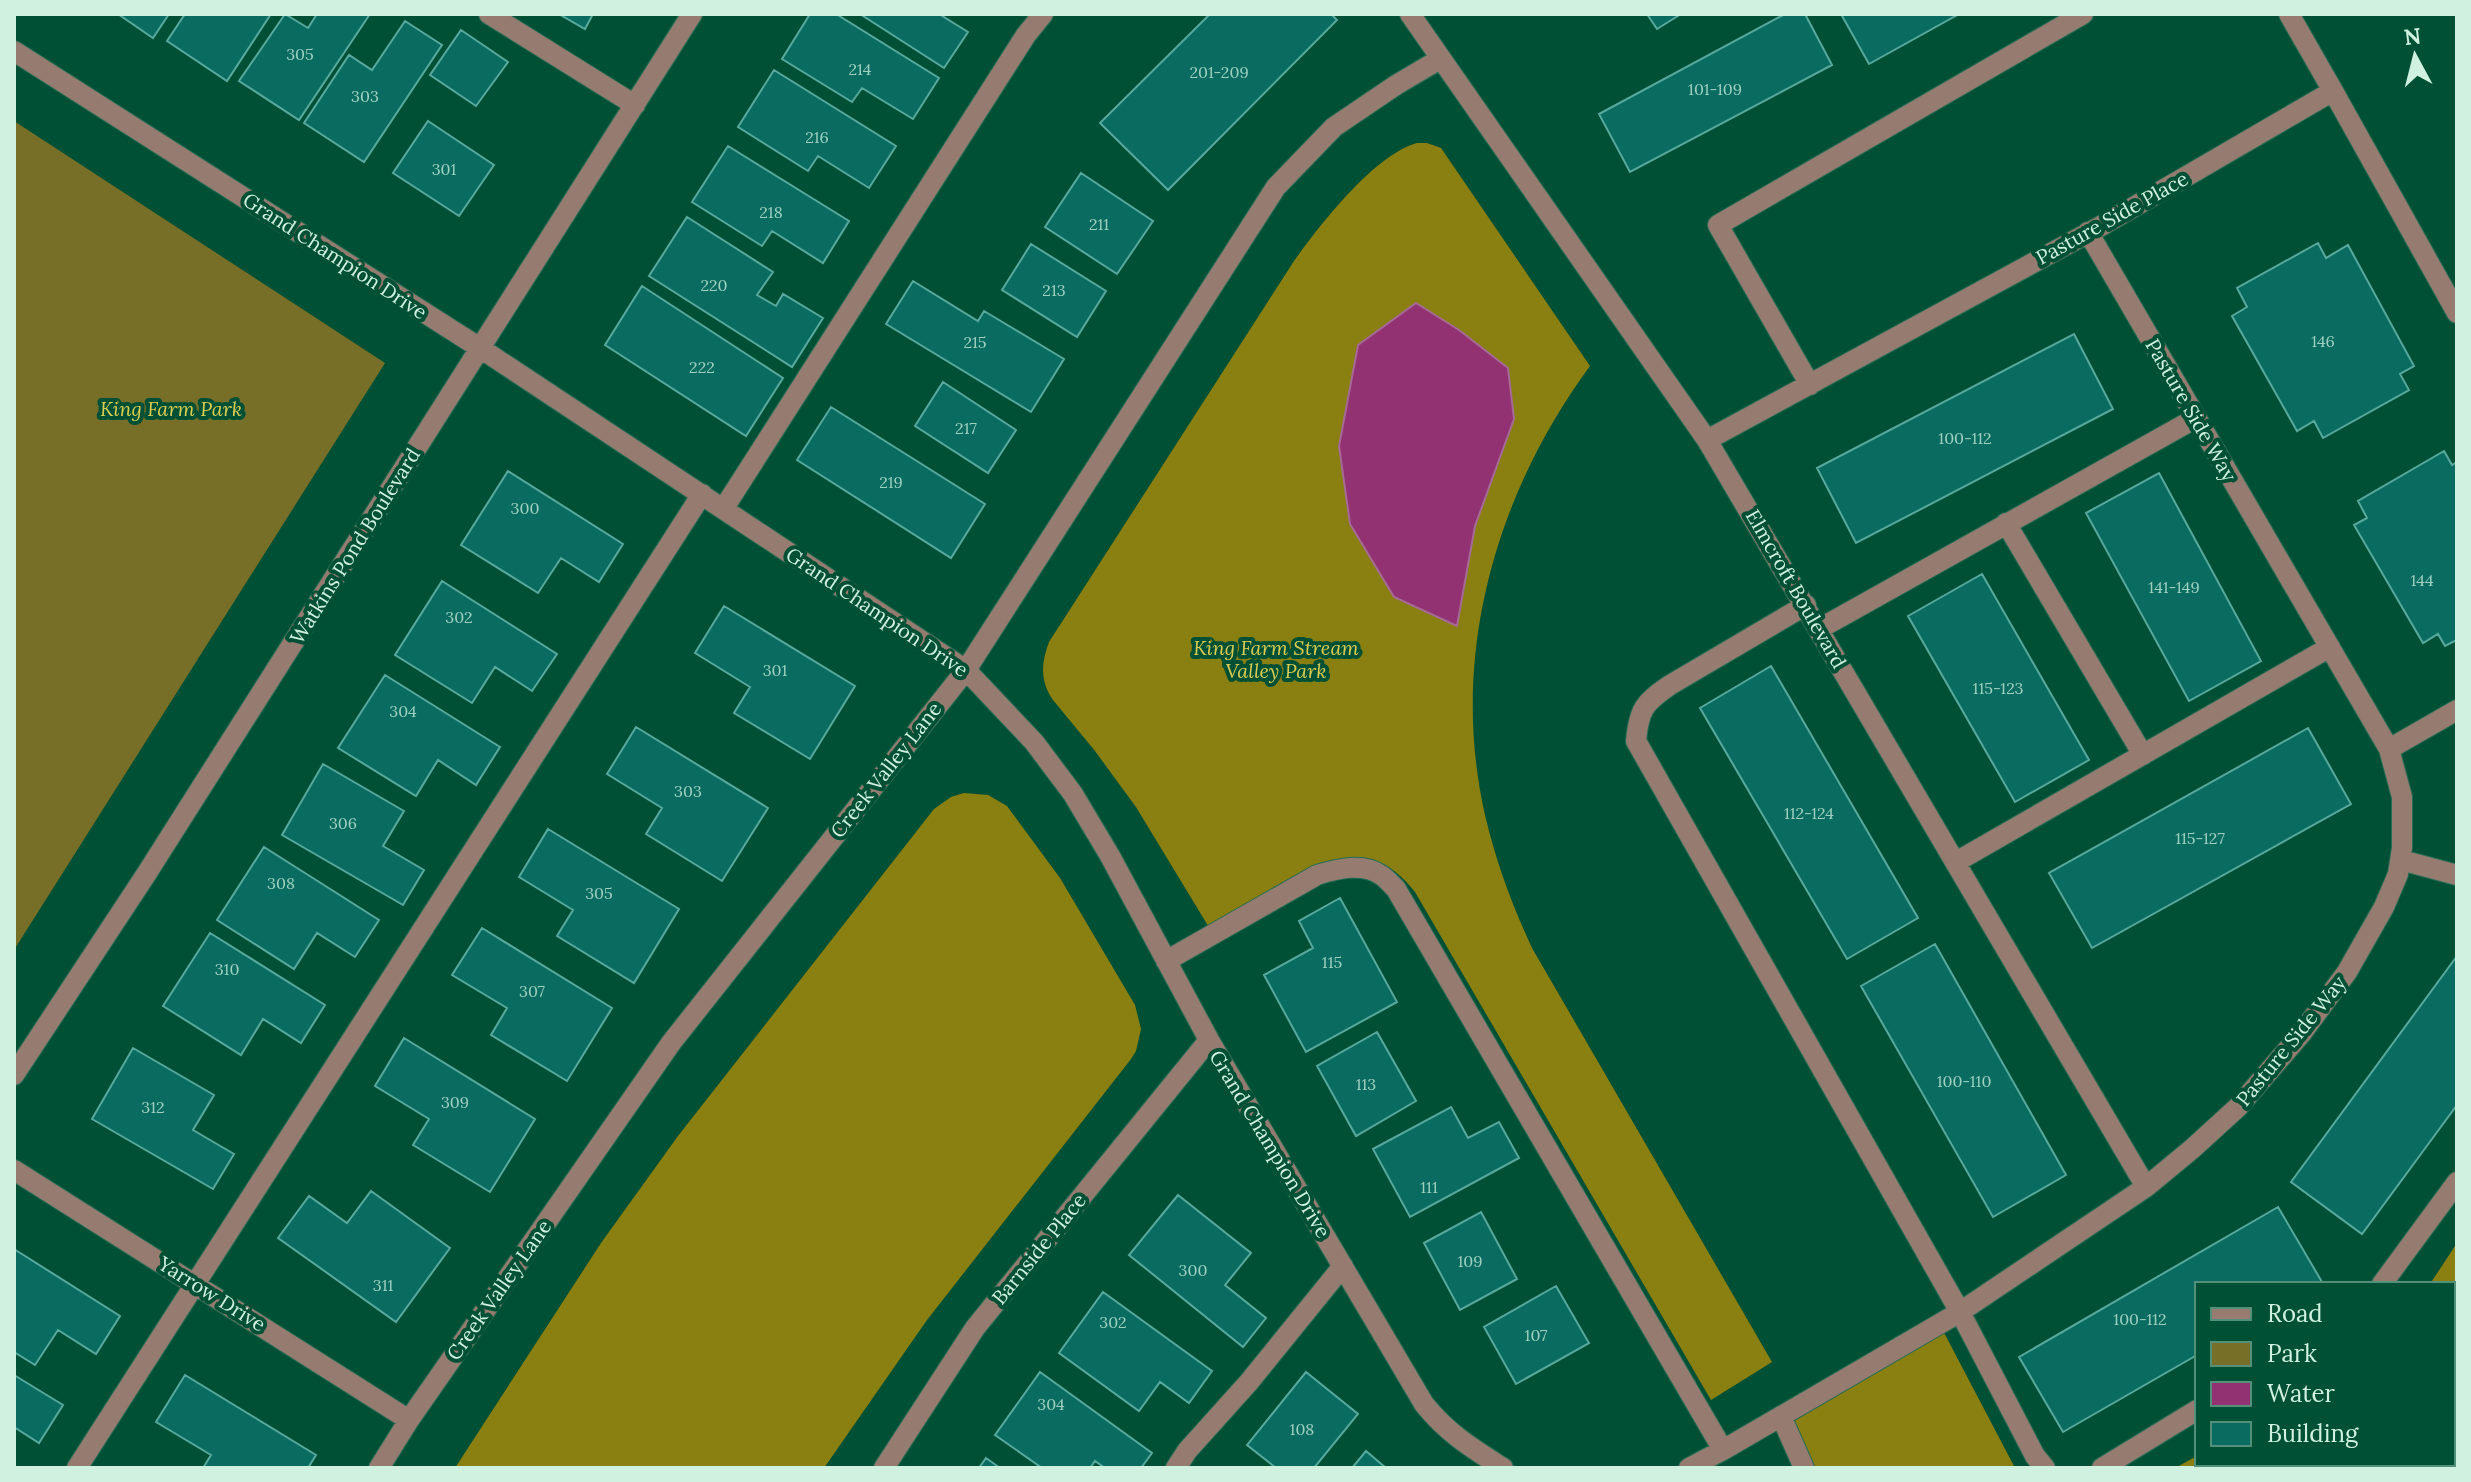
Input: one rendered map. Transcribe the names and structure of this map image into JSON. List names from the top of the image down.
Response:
{
  "streets": {
    "street": [
      "Pasture Side Place",
      "Grand Champion Drive",
      "Pasture Side Way",
      "Watkins Pond Boulevard",
      "Elmcroft Boulevard",
      "Creek Valley Lane",
      "Barnside Place",
      "Yarrow Drive"
    ]
  },
  "crossings": [
    ["Pasture Side Place", "Pasture Side Way"],
    ["Pasture Side Place", "Elmcroft Boulevard"],
    ["Grand Champion Drive", "Watkins Pond Boulevard"],
    ["Grand Champion Drive", "Creek Valley Lane"],
    ["Grand Champion Drive", "Barnside Place"],
    ["Pasture Side Way", "Elmcroft Boulevard"],
    ["Elmcroft Boulevard", "Creek Valley Lane"],
    ["Creek Valley Lane", "Yarrow Drive"]
  ],
  "parks": ["King Farm Park", "King Farm Stream Valley Park"],
  "house_numbers": [
    "305",
    "214",
    "201-209",
    "101-109",
    "303",
    "216",
    "301",
    "218",
    "211",
    "220",
    "213",
    "146",
    "215",
    "222",
    "217",
    "100-112",
    "219",
    "300",
    "144",
    "141-149",
    "302",
    "301",
    "115-123",
    "304",
    "303",
    "112-124",
    "306",
    "115-127",
    "308",
    "305",
    "115",
    "310",
    "307",
    "100-110",
    "113",
    "309",
    "312",
    "111",
    "109",
    "300",
    "311",
    "100-112",
    "302",
    "107",
    "304",
    "108"
  ],
  "legend": [
    "Road",
    "Park",
    "Water",
    "Building"
  ],
  "north": "top"
}
